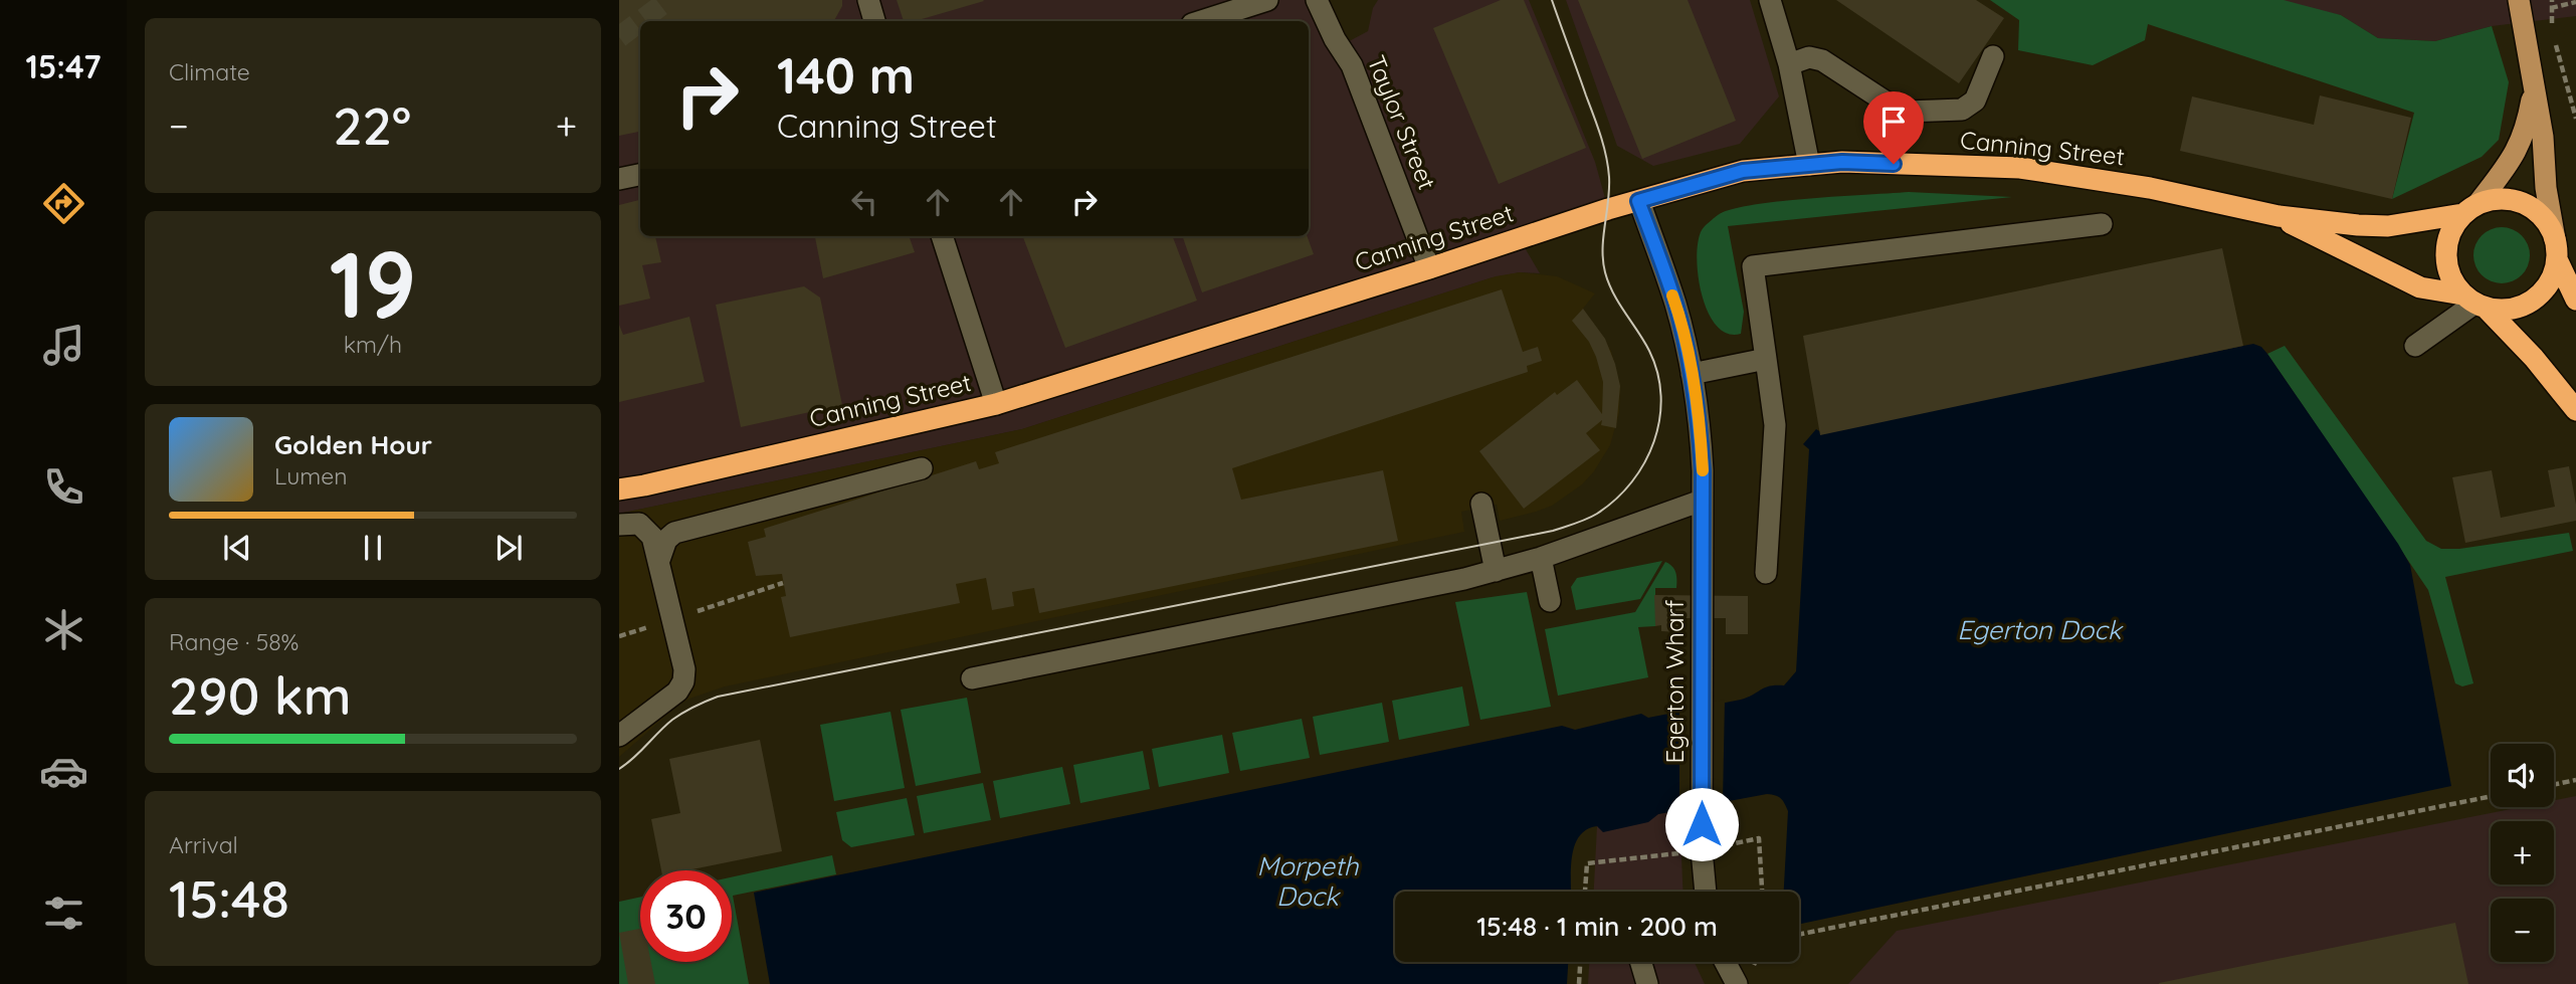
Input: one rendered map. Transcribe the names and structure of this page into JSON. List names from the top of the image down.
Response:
{
  "streets": {
    "highway": ["Canning Street"],
    "street": ["Taylor Street", "Egerton Wharf"]
  },
  "crossings": [
    ["Taylor Street", "Canning Street"],
    ["Canning Street", "Egerton Wharf"]
  ],
  "water": ["Egerton Dock", "Morpeth Dock"],
  "page": {
    "tabs": "15:47",
    "tile": [
      "Climate",
      ["19", "km/h"],
      ["Range · 58%", "290 km"],
      ["Arrival", "15:48"]
    ],
    "turn": ["140 m", "Canning Street"],
    "heat": ["−", "22°", "+"],
    "song": ["Golden Hour", "Lumen"],
    "map_buttons": ["+", "−"],
    "limit": "30",
    "trip": "15:48 · 1 min · 200 m"
  }
}
